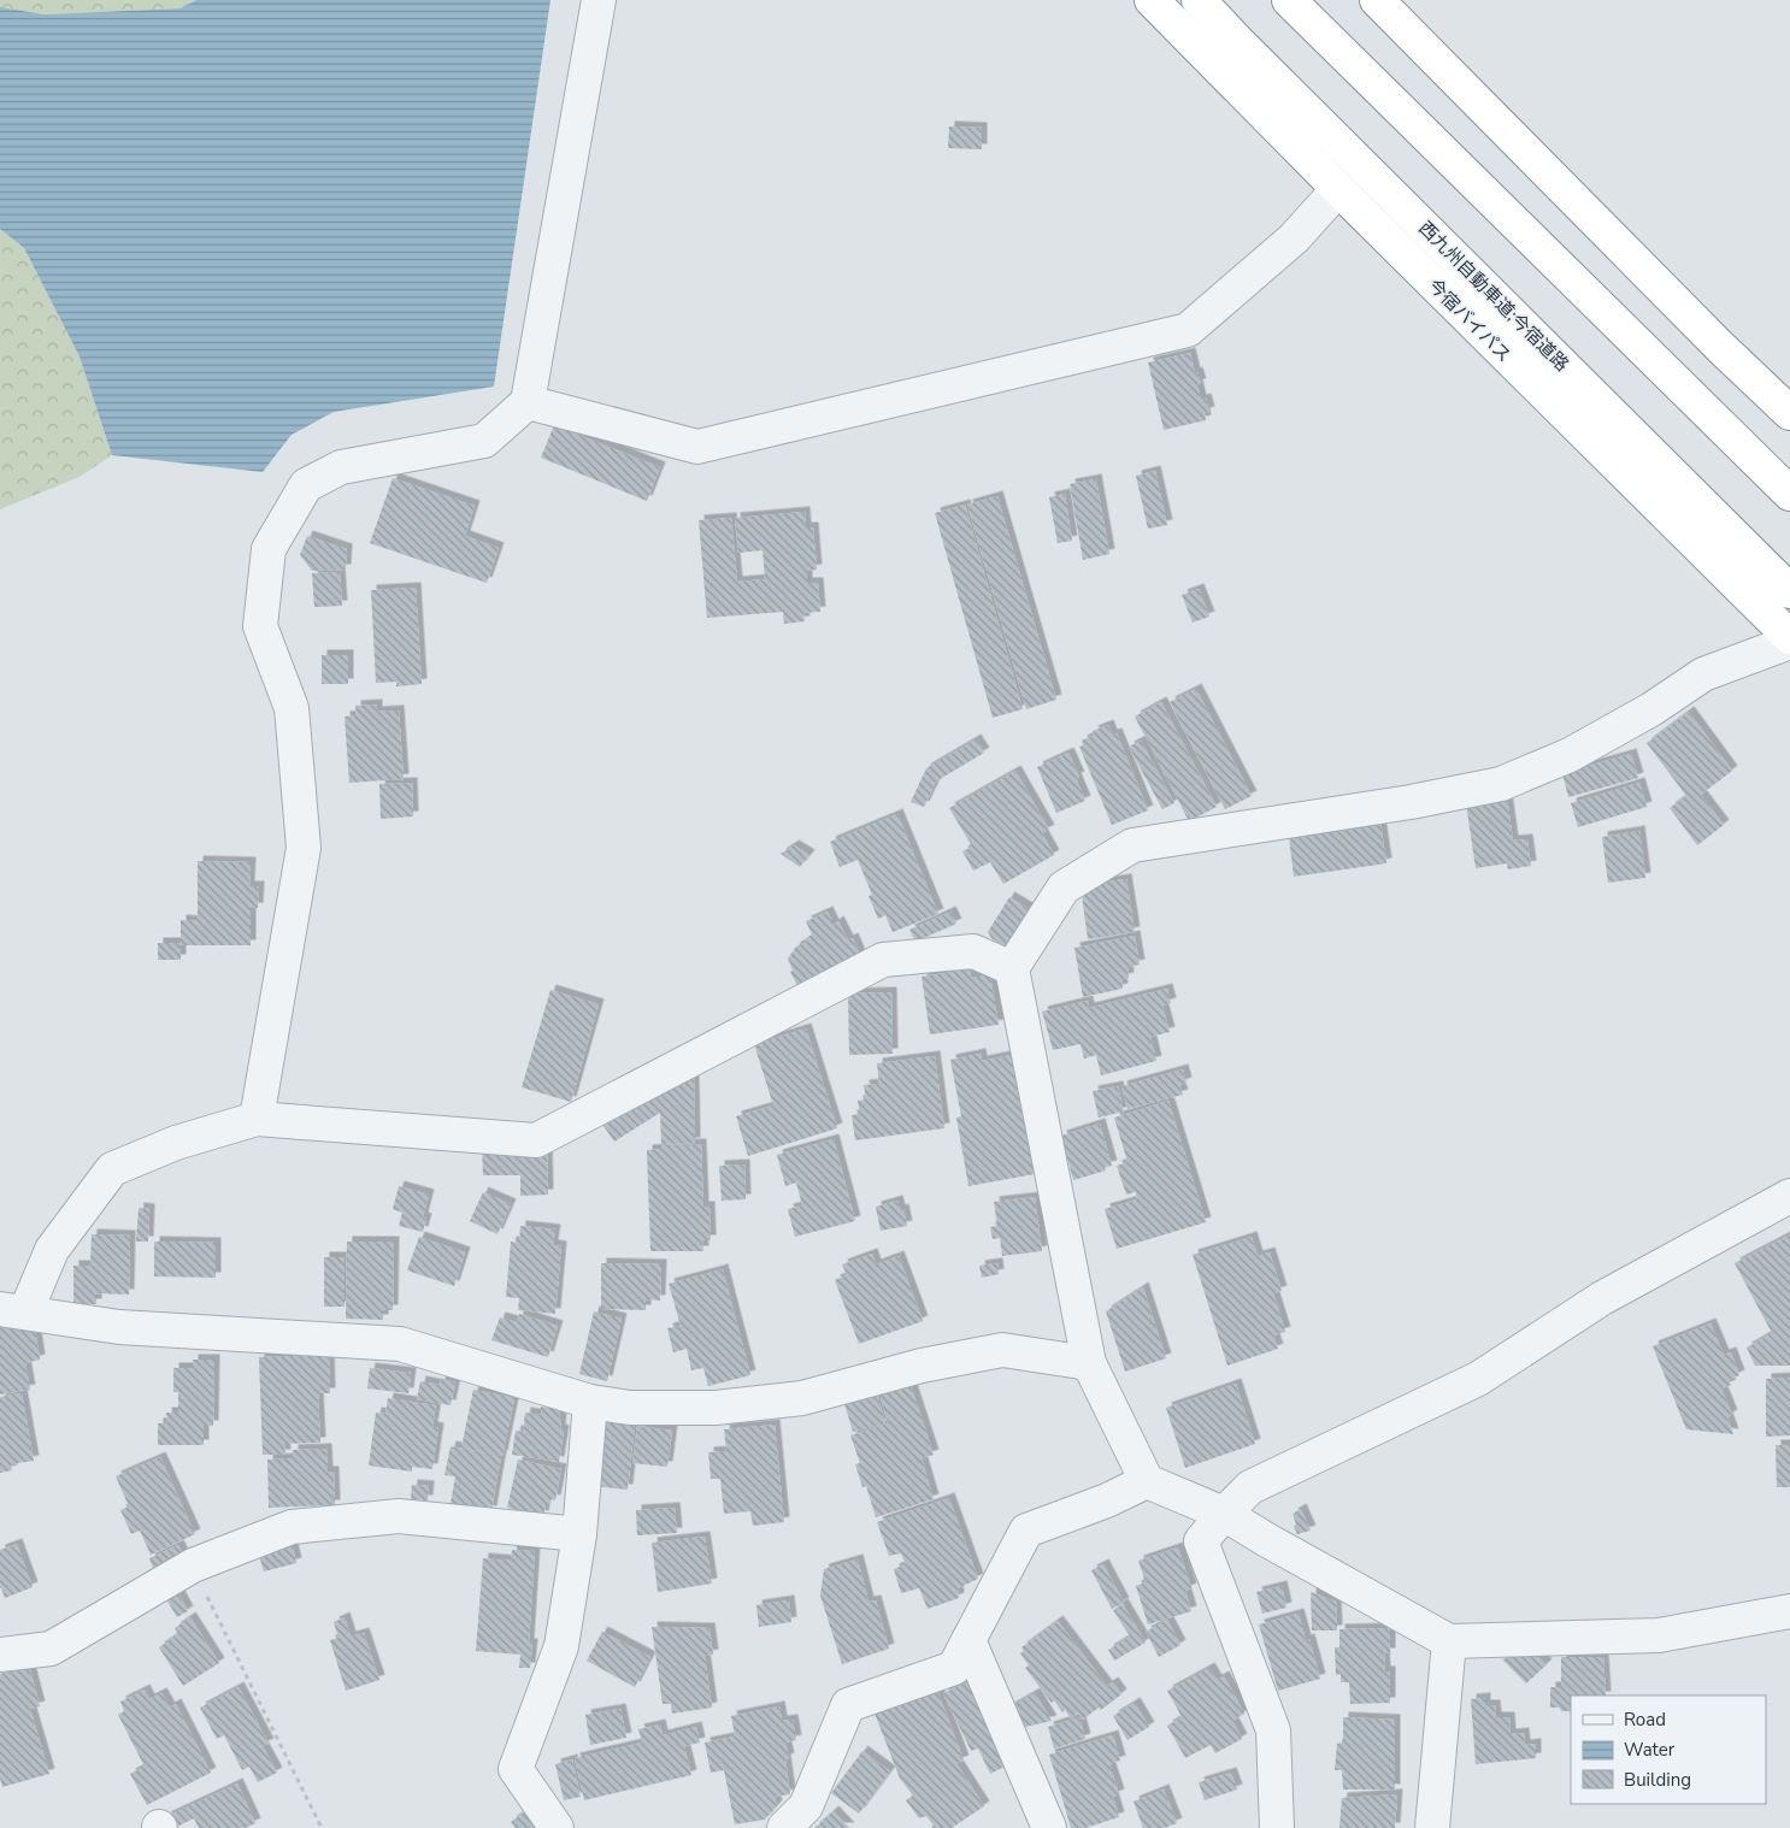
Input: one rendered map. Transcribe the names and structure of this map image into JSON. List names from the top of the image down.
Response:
{
  "streets": {
    "highway": ["西九州自動車道;今宿道路", "今宿バイパス"]
  },
  "legend": ["Road", "Water", "Building"]
}
